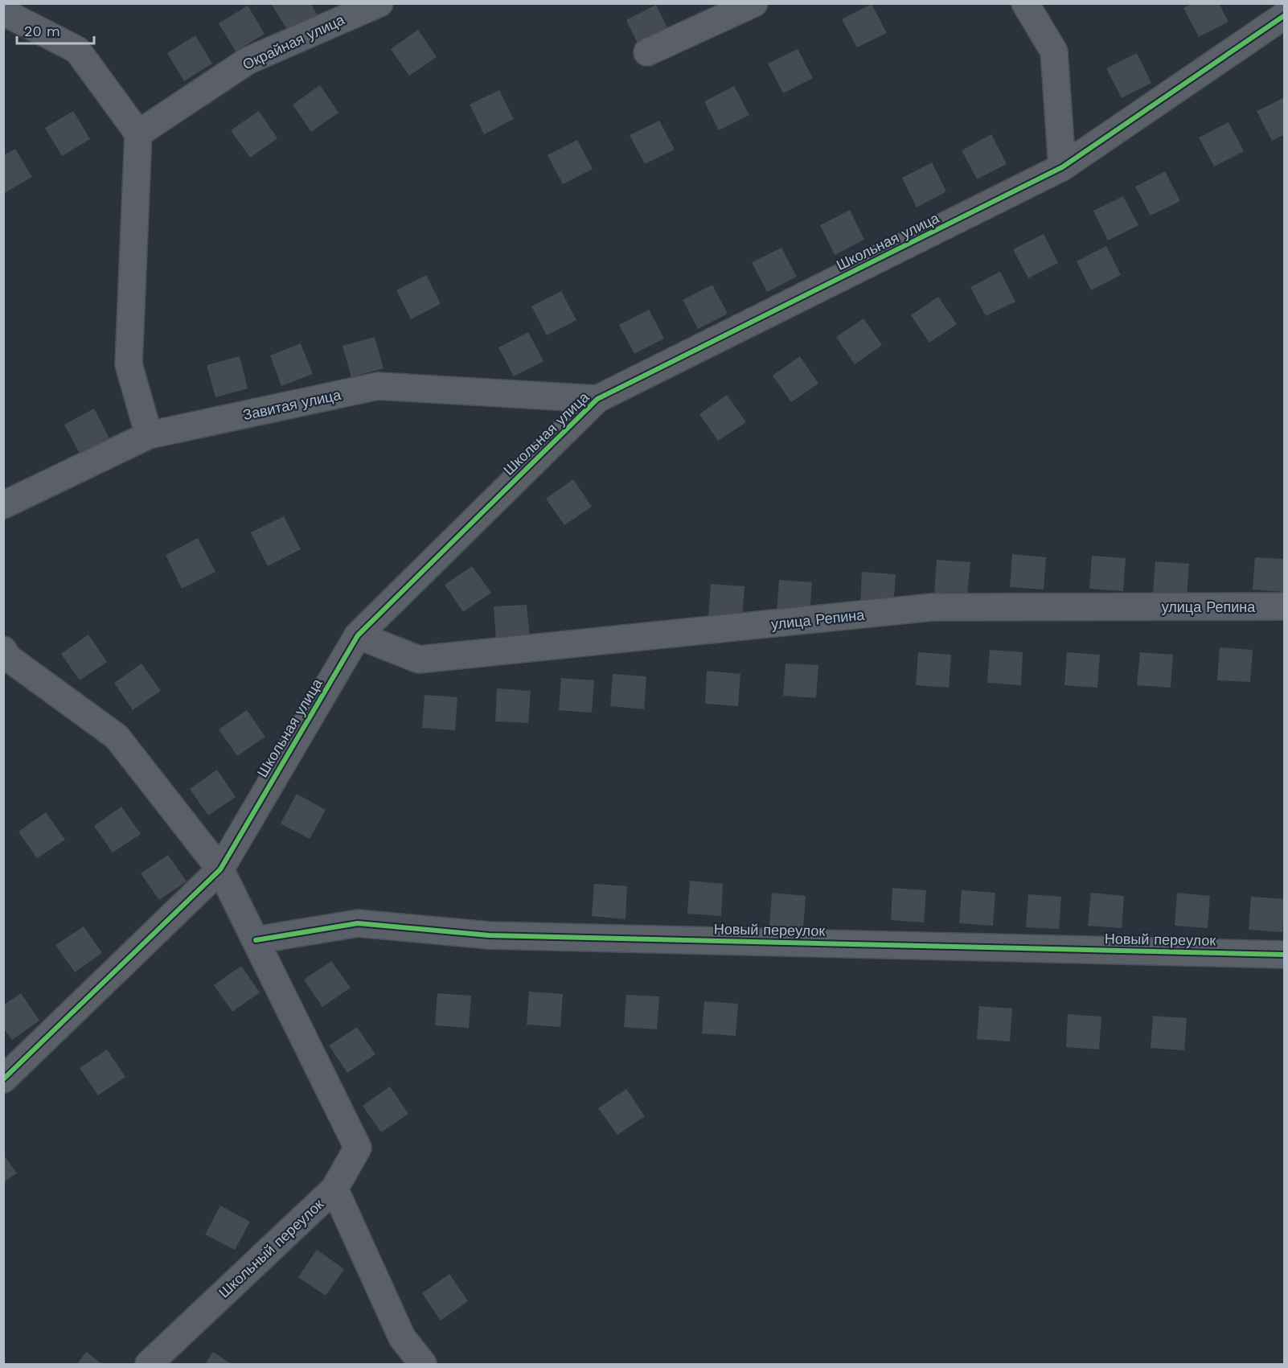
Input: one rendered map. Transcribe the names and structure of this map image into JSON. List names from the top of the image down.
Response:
{
  "streets": {
    "street": [
      "Окрайная улица",
      "Школьная улица",
      "Завитая улица",
      "улица Репина",
      "Новый переулок",
      "Школьный переулок"
    ]
  },
  "crossings": [
    ["Школьная улица", "Завитая улица"],
    ["Школьная улица", "улица Репина"]
  ],
  "scale_bar": "20 m"
}
